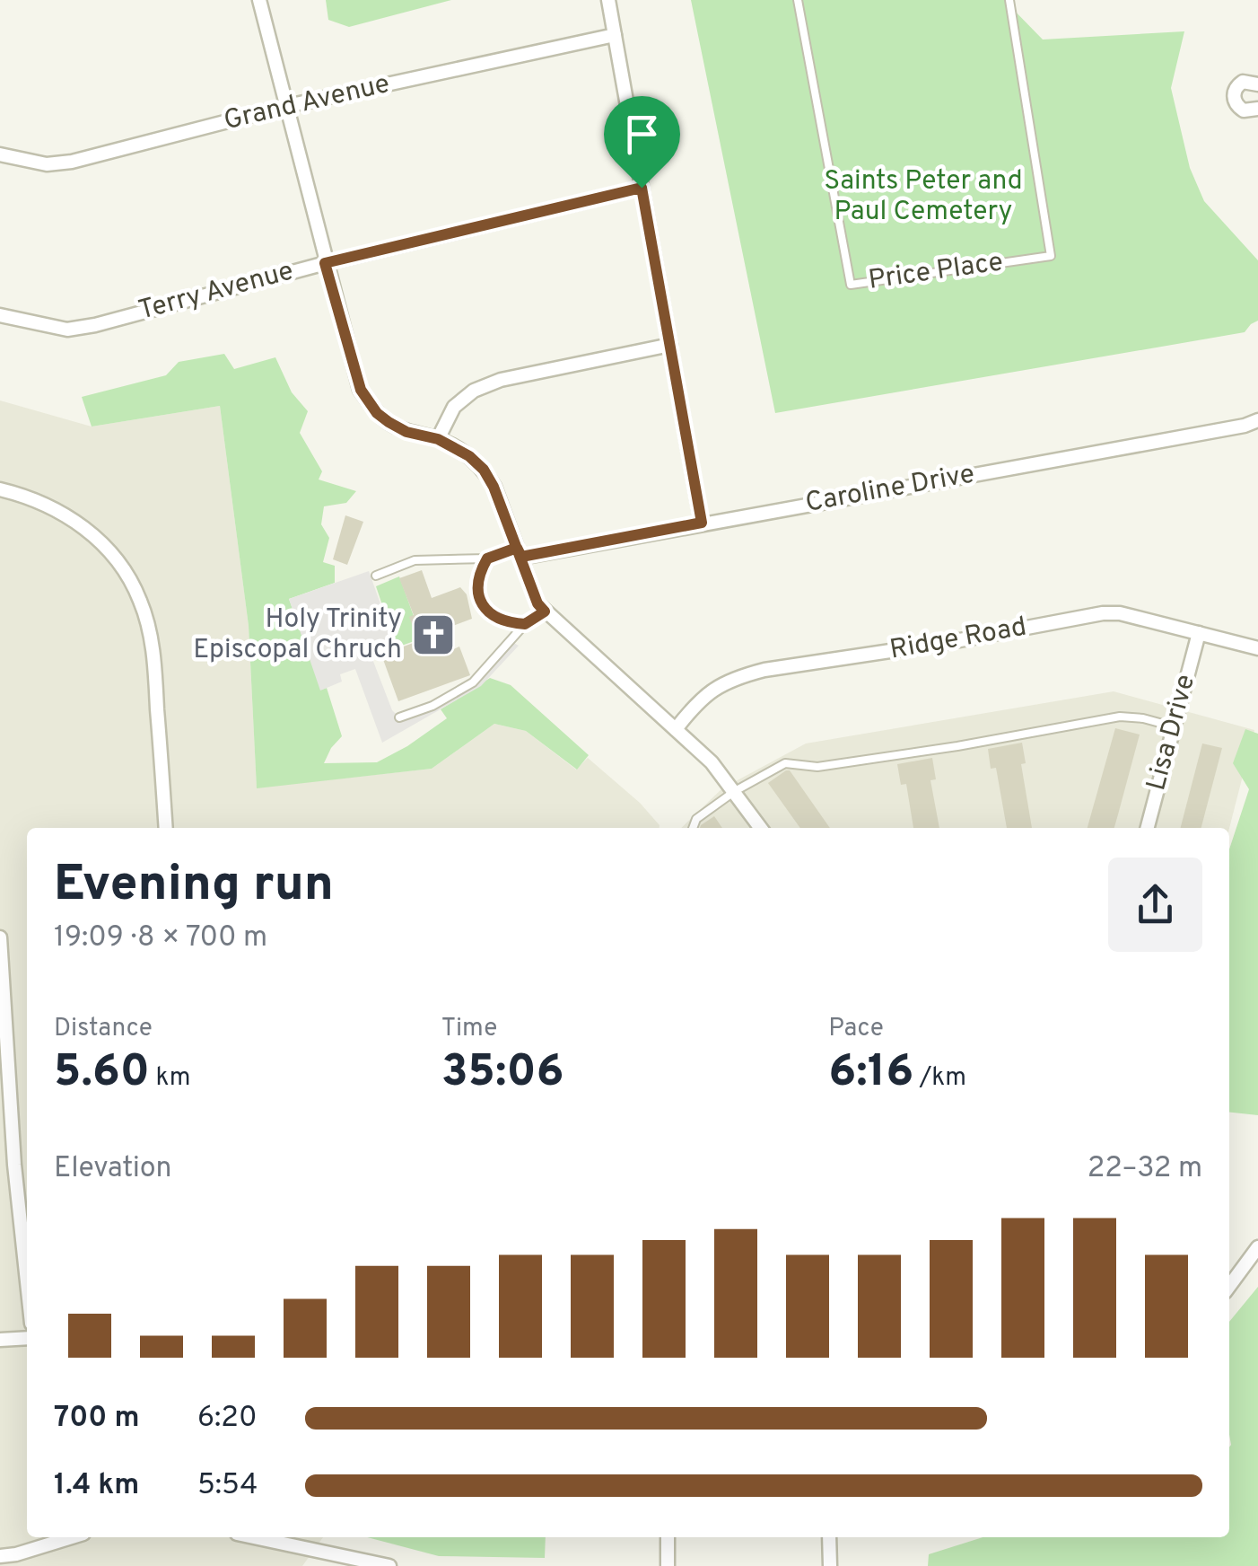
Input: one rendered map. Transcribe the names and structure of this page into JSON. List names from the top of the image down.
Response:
{
  "streets": {
    "street": [
      "Grand Avenue",
      "Terry Avenue",
      "Caroline Drive",
      "Ridge Road",
      "Lisa Drive"
    ],
    "lane": ["Price Place"]
  },
  "crossings": [
    ["Ridge Road", "Lisa Drive"]
  ],
  "parks": ["Saints Peter and Paul Cemetery"],
  "places": {
    "church": ["Holy Trinity Episcopal Chruch"]
  },
  "page": {
    "heading": ["Evening run", "19:09 · 8 × 700 m"],
    "stats": [
      ["Distance", "5.60 km"],
      ["Time", "35:06"],
      ["Pace", "6:16 /km"]
    ],
    "chart": ["Elevation", "22–32 m"],
    "list": [
      {
        "name": "700 m",
        "note": "6:20"
      },
      {
        "name": "1.4 km",
        "note": "5:54"
      }
    ]
  }
}
